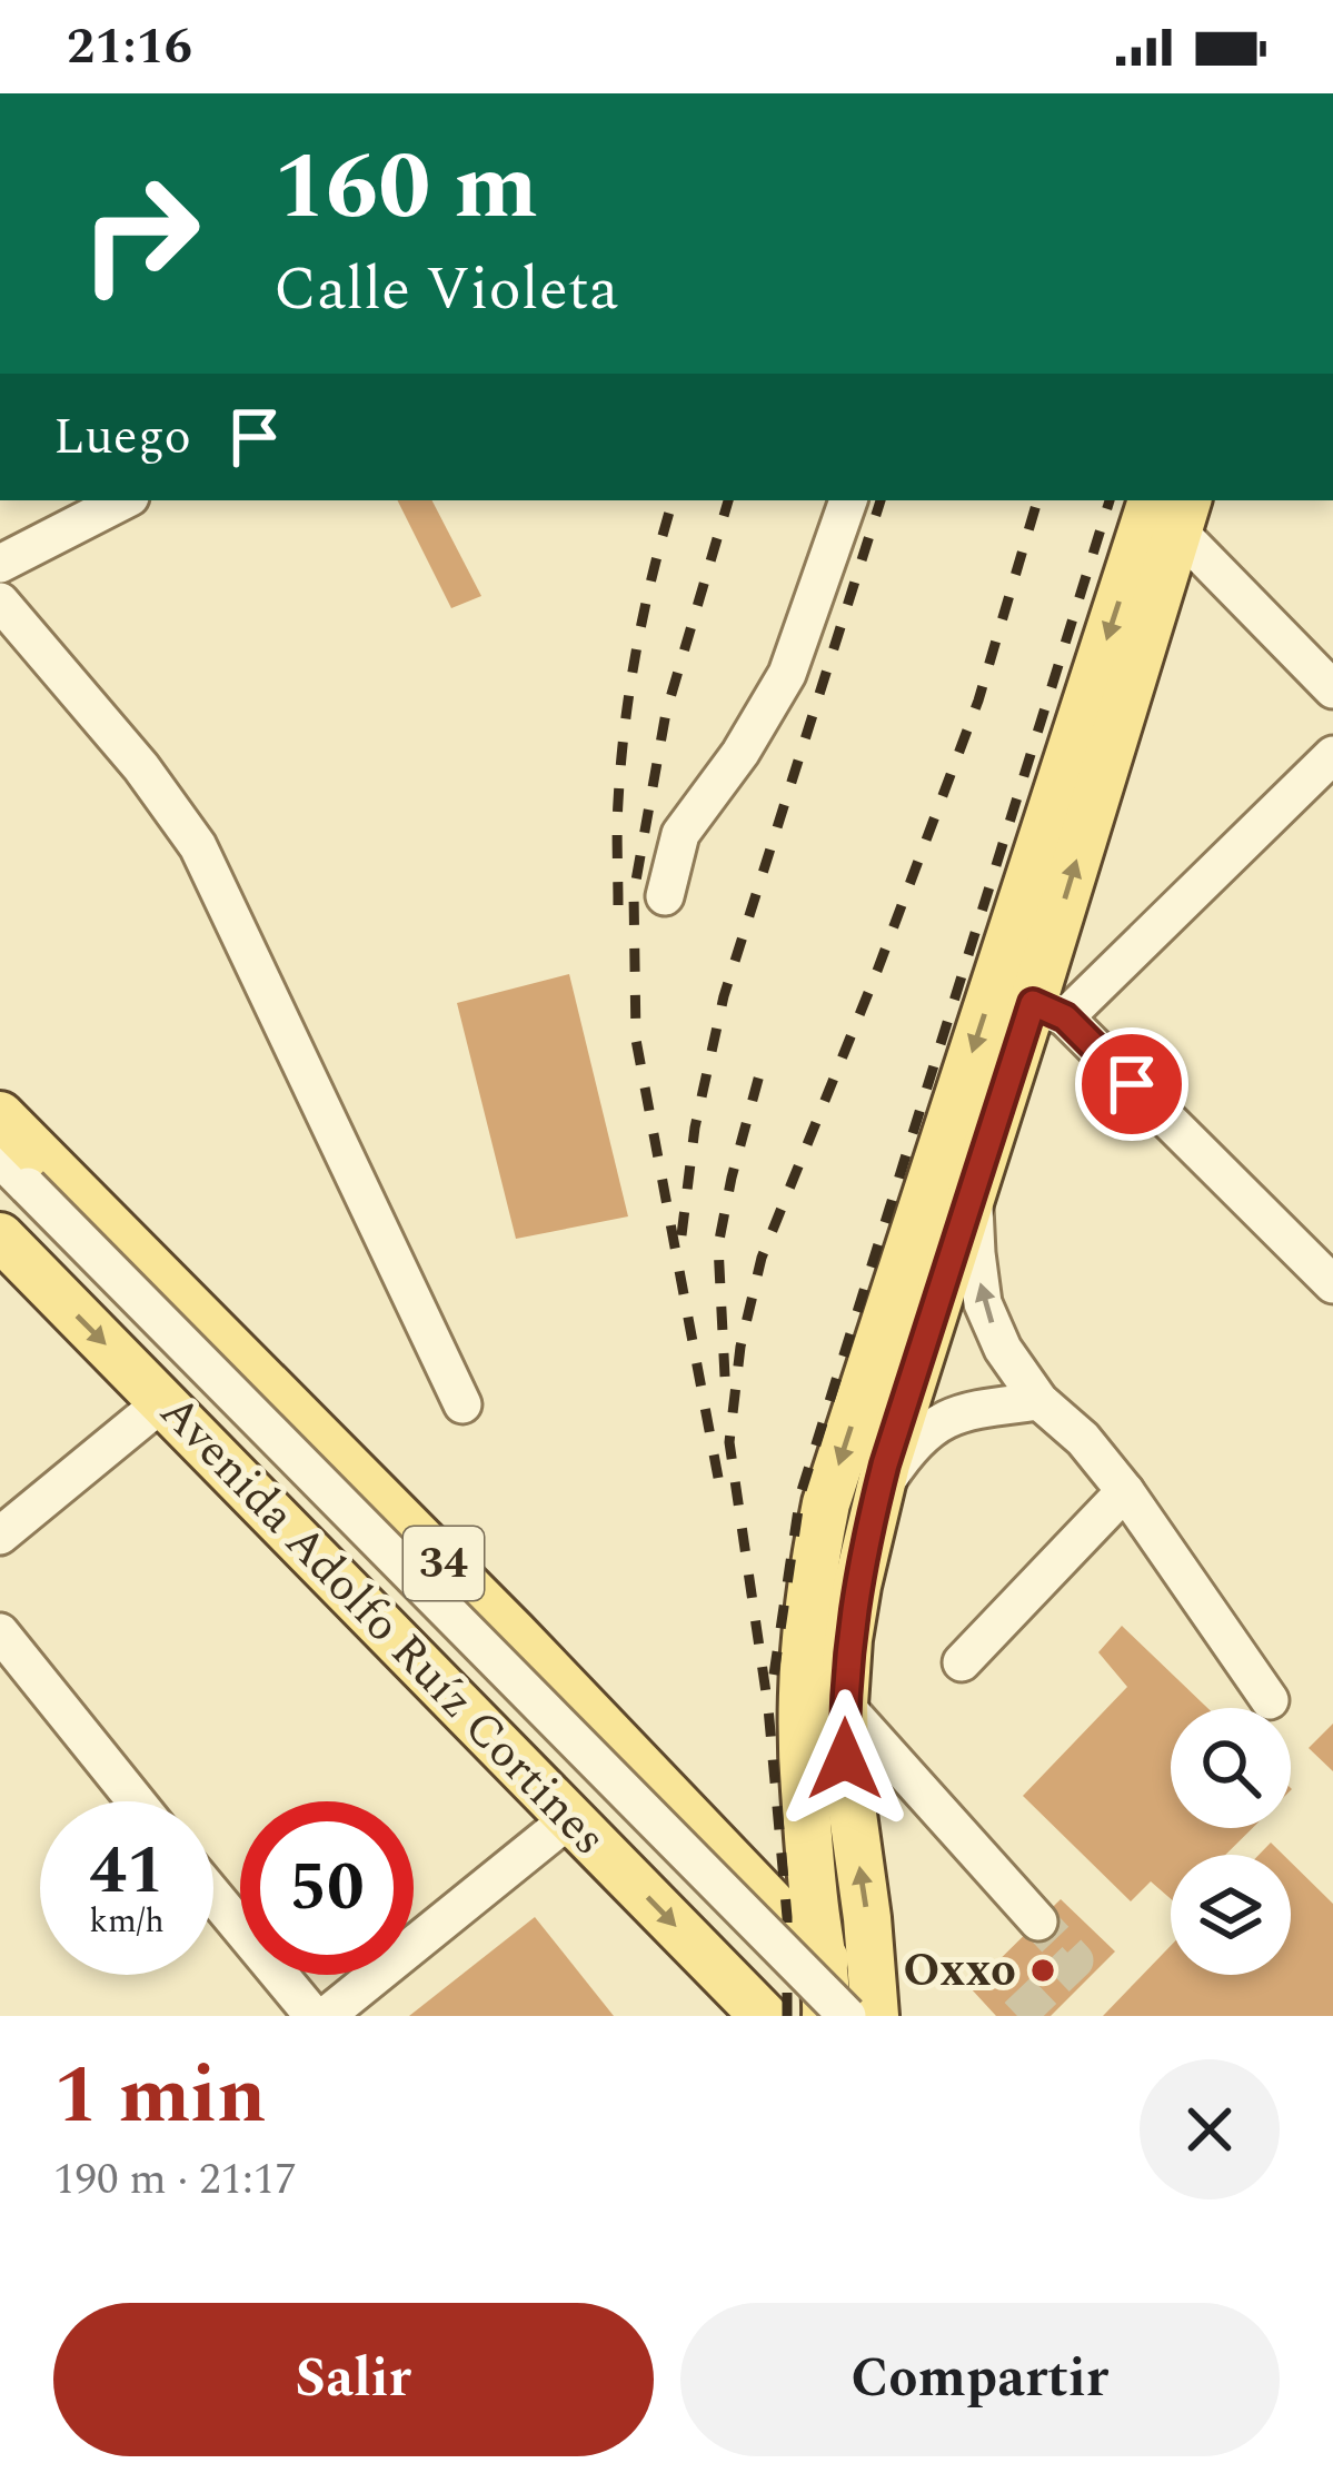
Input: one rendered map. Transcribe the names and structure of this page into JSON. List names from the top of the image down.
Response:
{
  "streets": {
    "main road": ["34", "Avenida Adolfo Ruíz Cortines"]
  },
  "places": ["Oxxo"],
  "page": {
    "status": "21:16",
    "turn": ["160 m", "Calle Violeta"],
    "then": "Luego",
    "speed": "41 km/h",
    "limit": "50",
    "heading": ["1 min", "190 m · 21:17"],
    "buttons": ["Salir", "Compartir"]
  }
}
